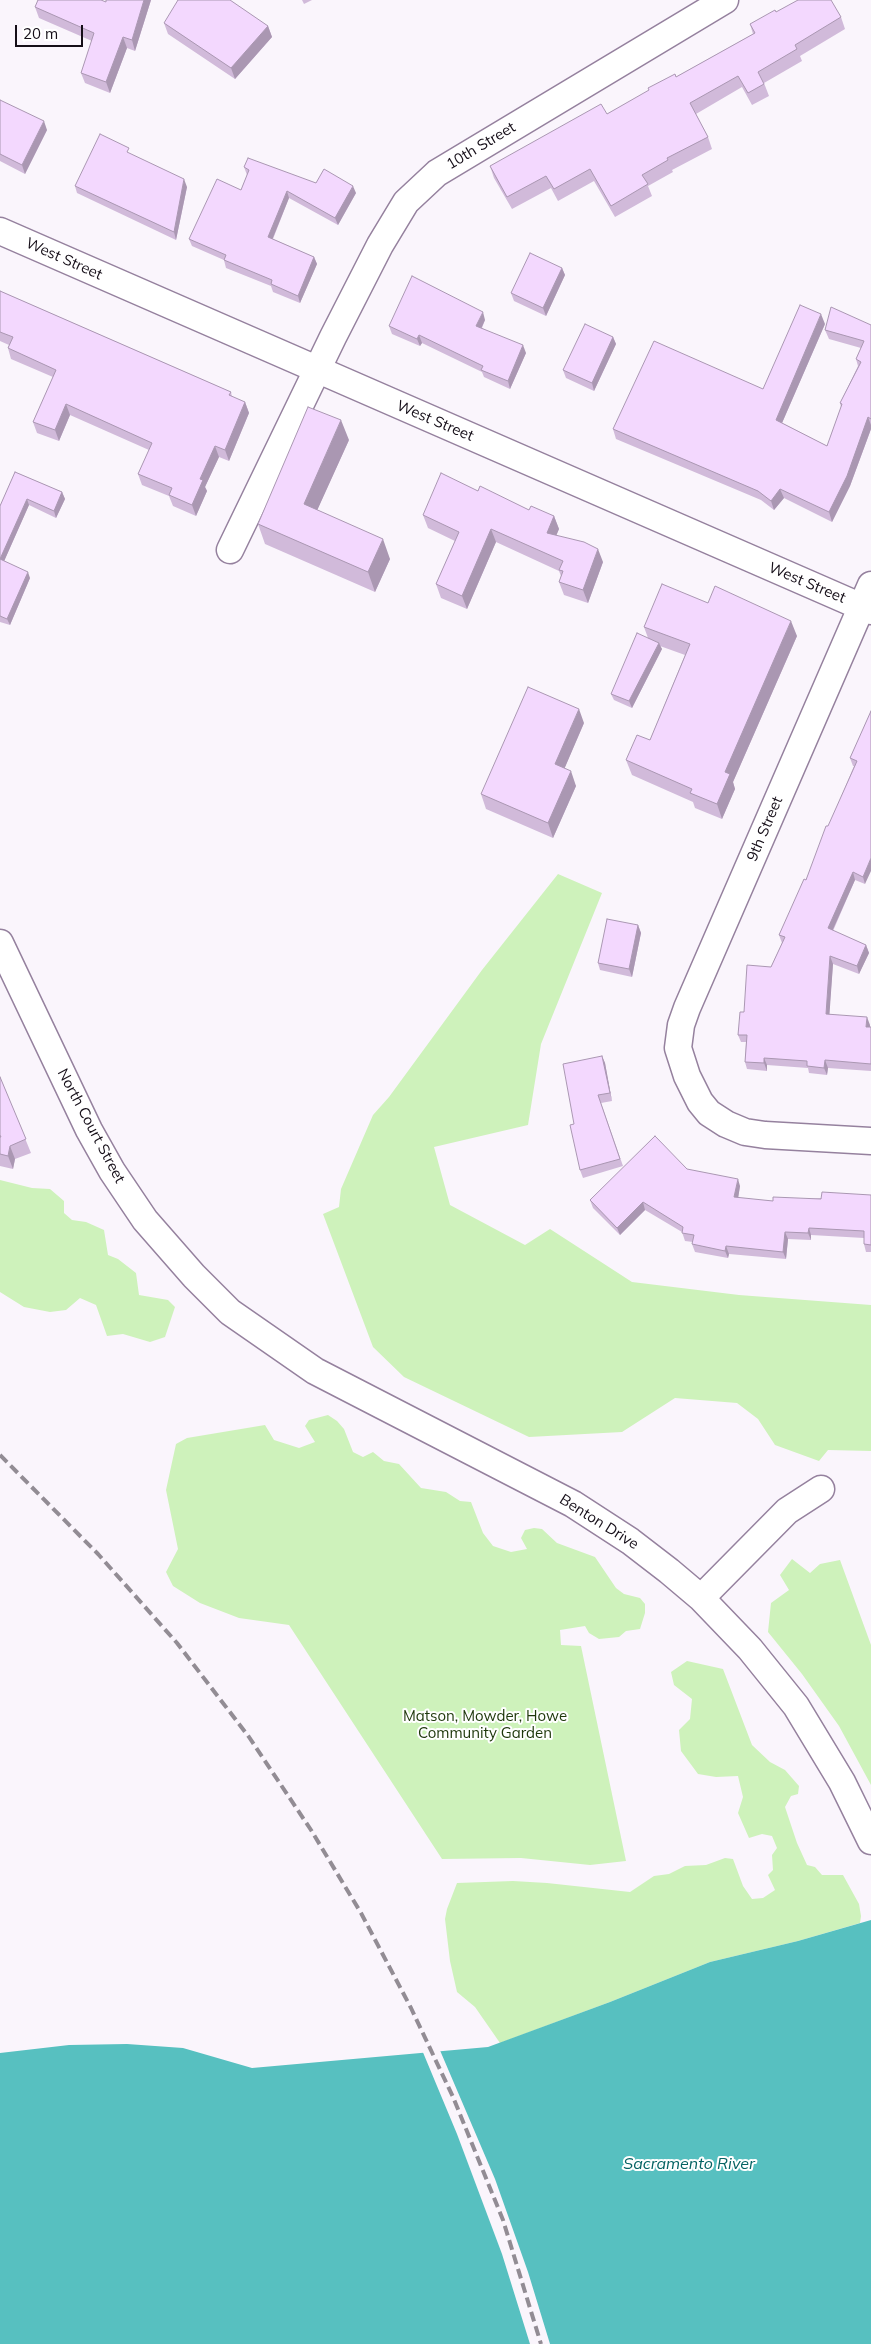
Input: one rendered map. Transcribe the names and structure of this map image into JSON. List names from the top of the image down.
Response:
{
  "streets": {
    "street": [
      "10th Street",
      "West Street",
      "9th Street",
      "North Court Street",
      "Benton Drive"
    ]
  },
  "crossings": [
    ["10th Street", "West Street"],
    ["West Street", "9th Street"],
    ["North Court Street", "Benton Drive"]
  ],
  "water": ["Sacramento River"],
  "parks": ["Matson, Mowder, Howe Community Garden"],
  "scale_bar": "20 m"
}
